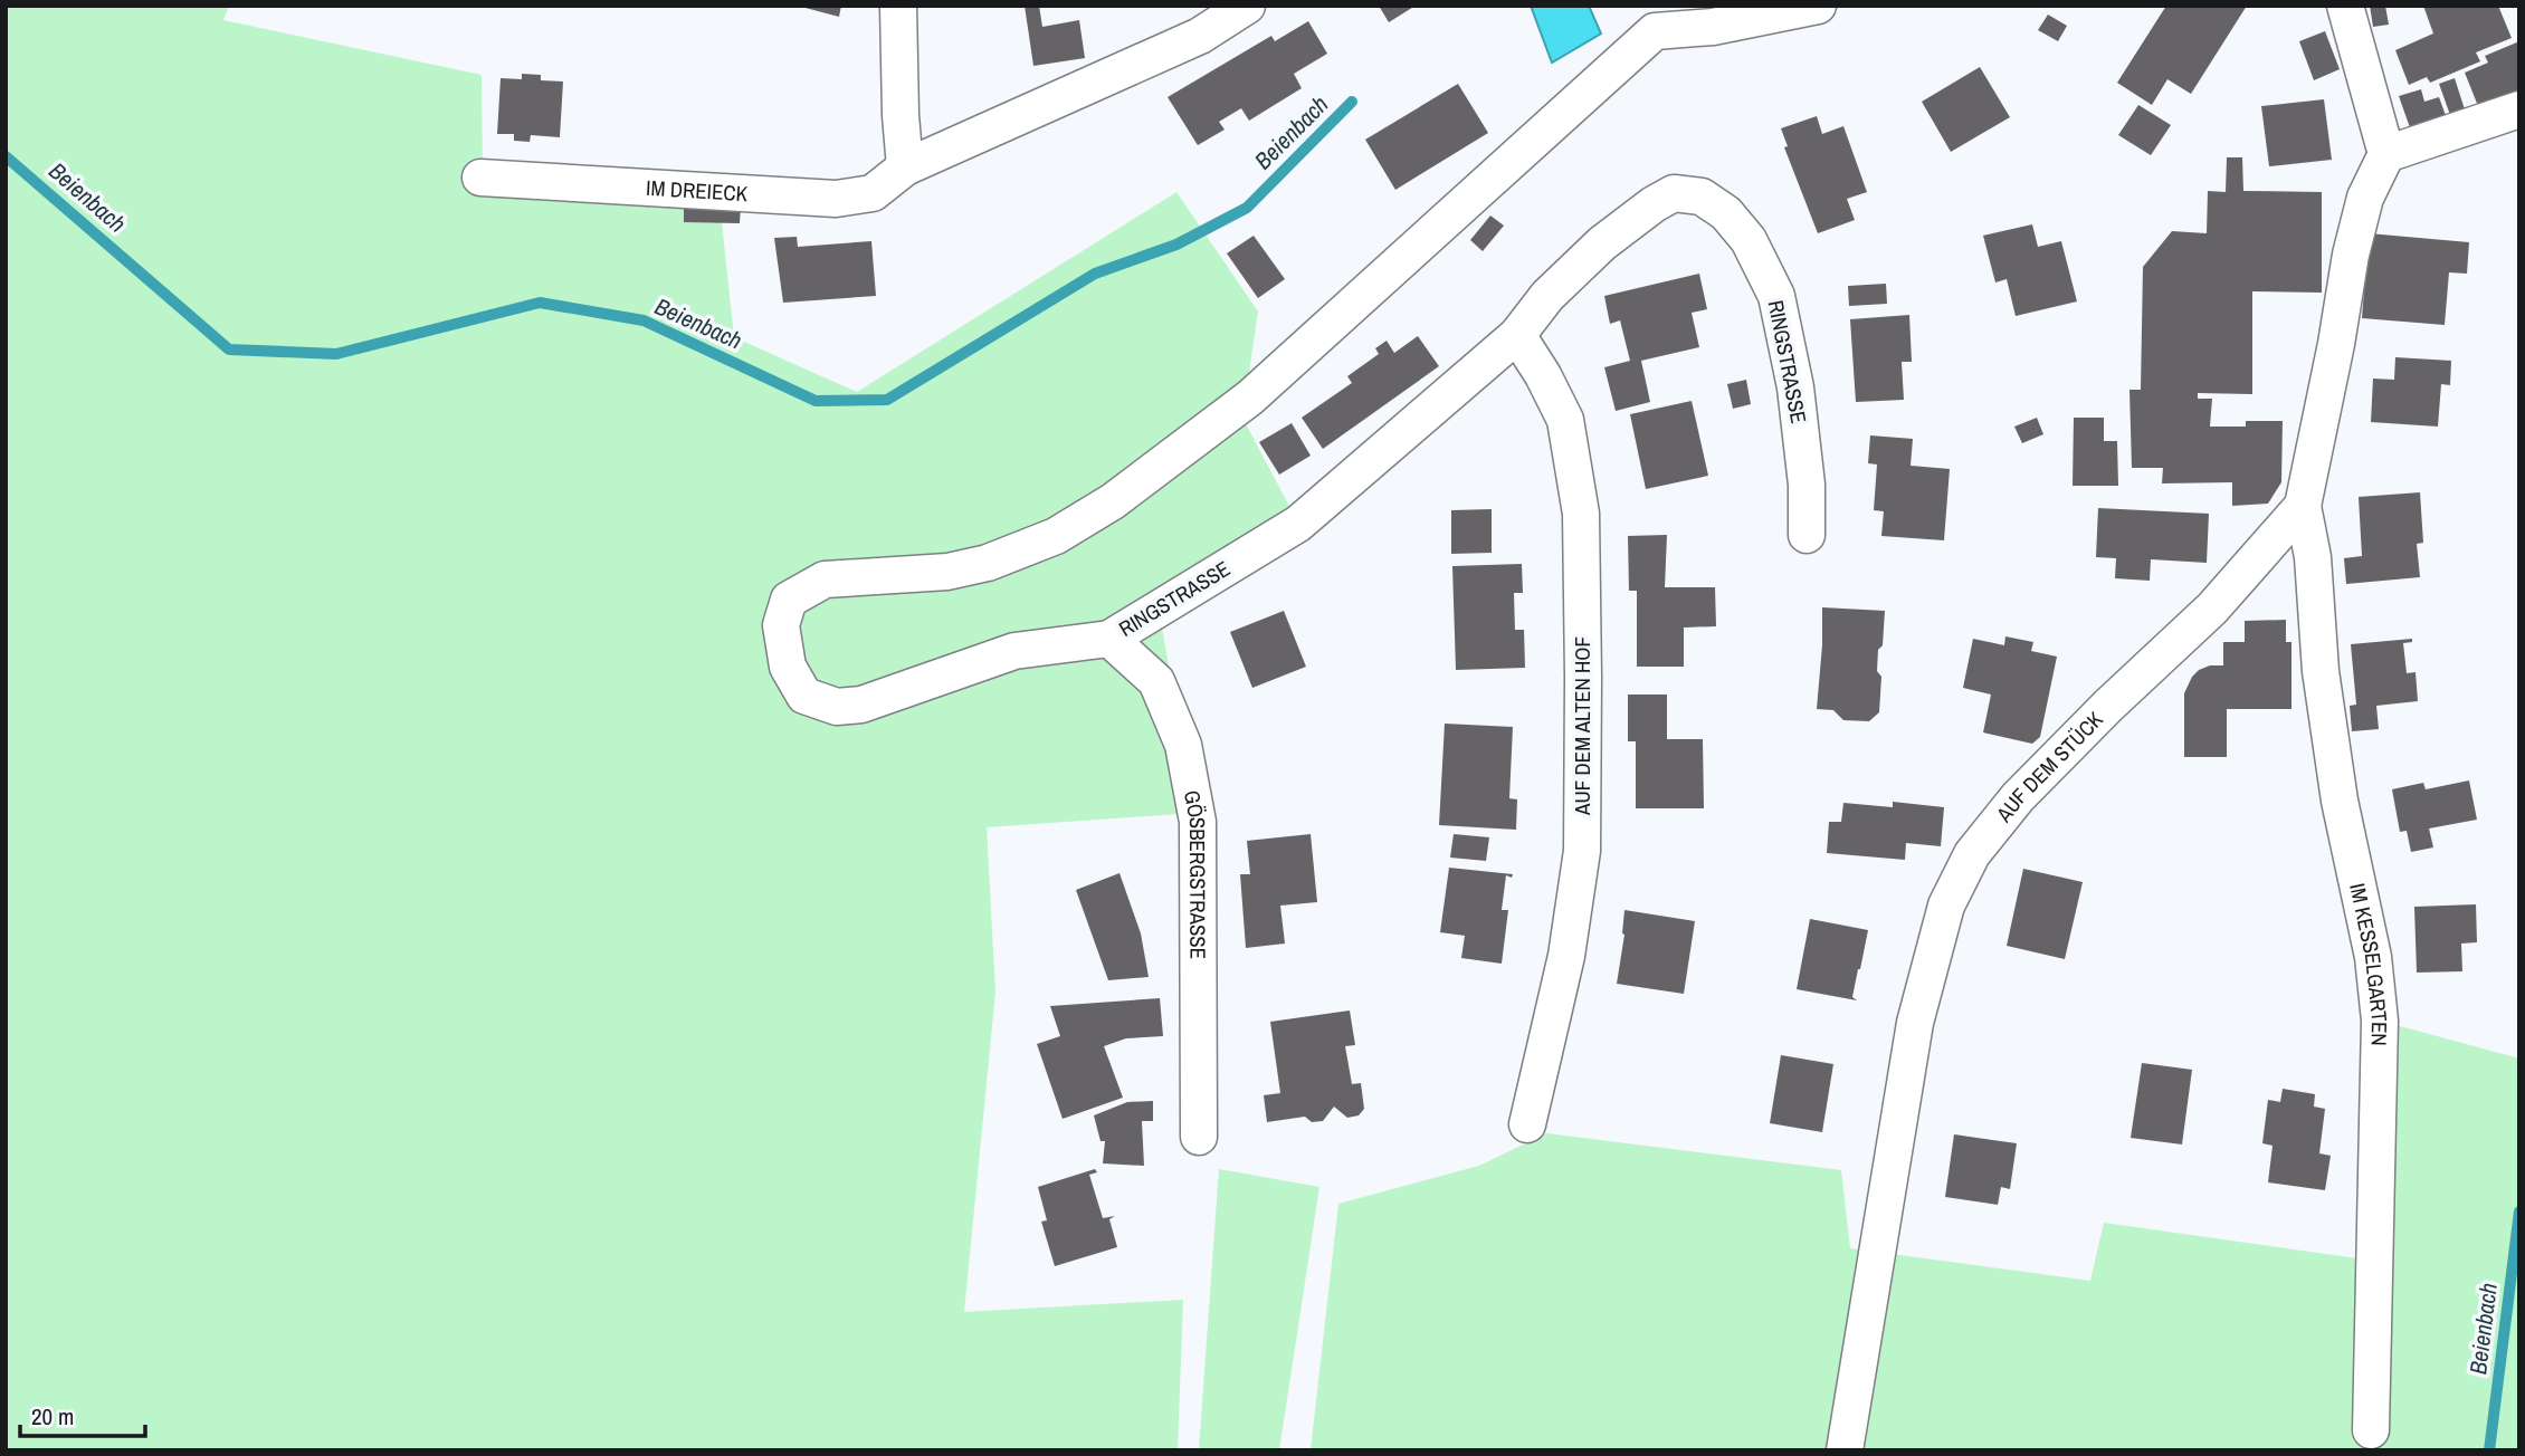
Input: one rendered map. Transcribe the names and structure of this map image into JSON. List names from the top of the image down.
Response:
{
  "streets": {
    "street": [
      "IM DREIECK",
      "RINGSTRASSE",
      "AUF DEM ALTEN HOF",
      "AUF DEM STÜCK",
      "GÖSBERGSTRASSE",
      "IM KESSELGARTEN"
    ]
  },
  "crossings": [
    ["RINGSTRASSE", "AUF DEM ALTEN HOF"],
    ["RINGSTRASSE", "GÖSBERGSTRASSE"],
    ["AUF DEM STÜCK", "IM KESSELGARTEN"]
  ],
  "water": ["Beienbach"],
  "scale_bar": "20 m"
}
